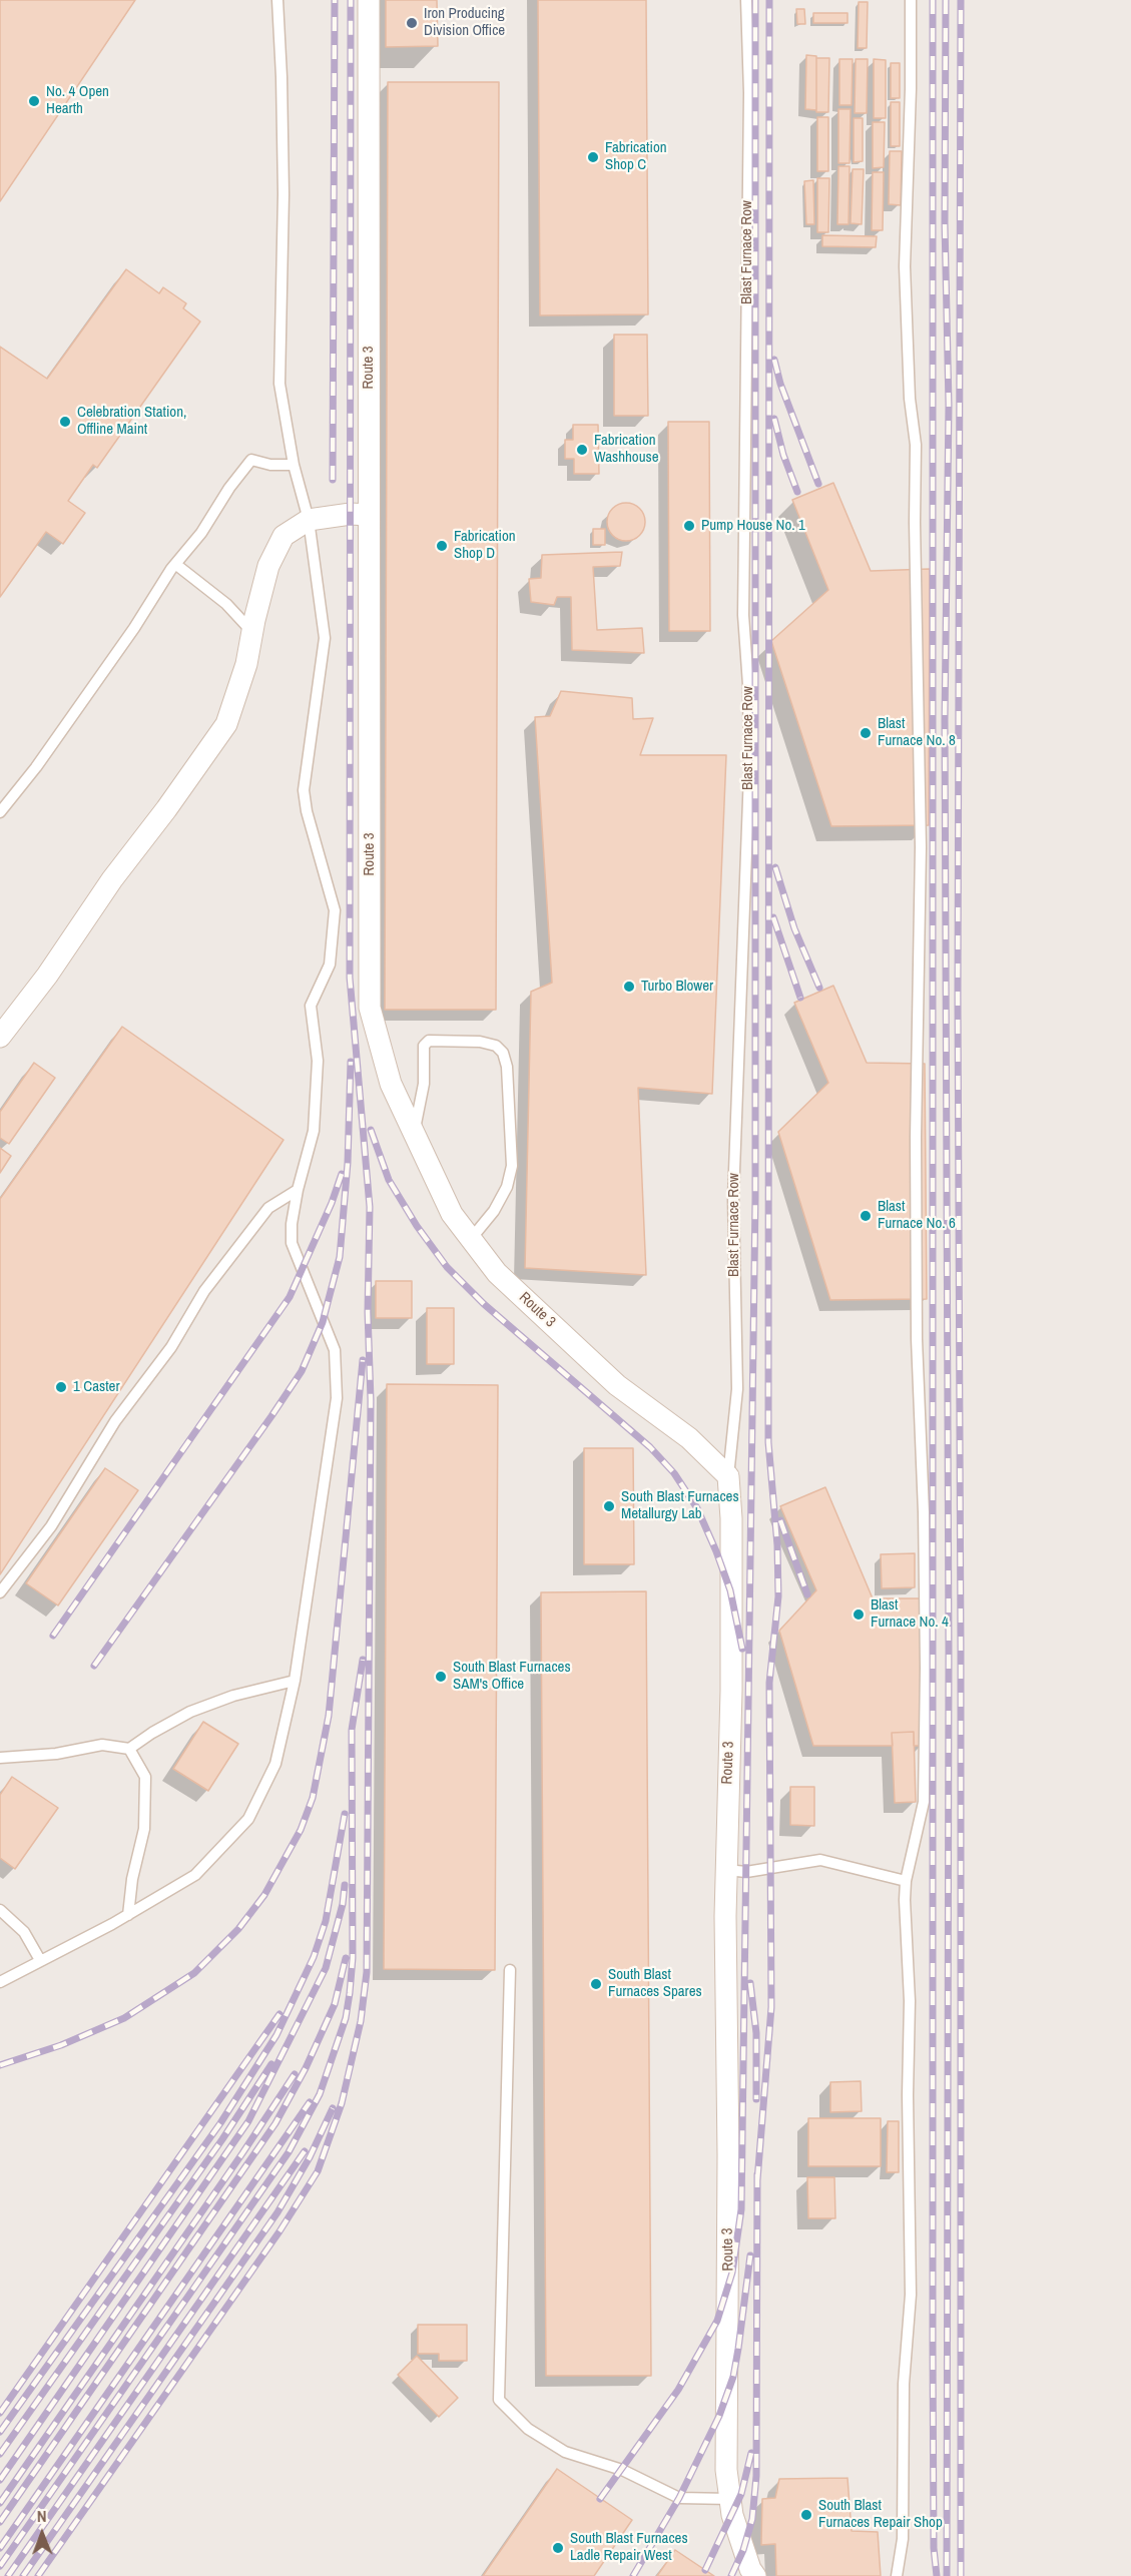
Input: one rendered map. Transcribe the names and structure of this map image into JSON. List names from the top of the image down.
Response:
{
  "streets": {
    "street": ["Route 3"],
    "lane": ["Blast Furnace Row"]
  },
  "crossings": [
    ["Blast Furnace Row", "Route 3"]
  ],
  "places": [
    "Iron Producing Division Office",
    "No. 4 Open Hearth",
    "Fabrication Shop C",
    "Celebration Station, Offline Maint",
    "Fabrication Washhouse",
    "Pump House No. 1",
    "Fabrication Shop D",
    "Blast Furnace No. 8",
    "Turbo Blower",
    "Blast Furnace No. 6",
    "1 Caster",
    "South Blast Furnaces Metallurgy Lab",
    "Blast Furnace No. 4",
    "South Blast Furnaces SAM's Office",
    "South Blast Furnaces Spares",
    "South Blast Furnaces Repair Shop",
    "South Blast Furnaces Ladle Repair West"
  ],
  "north": "top"
}
